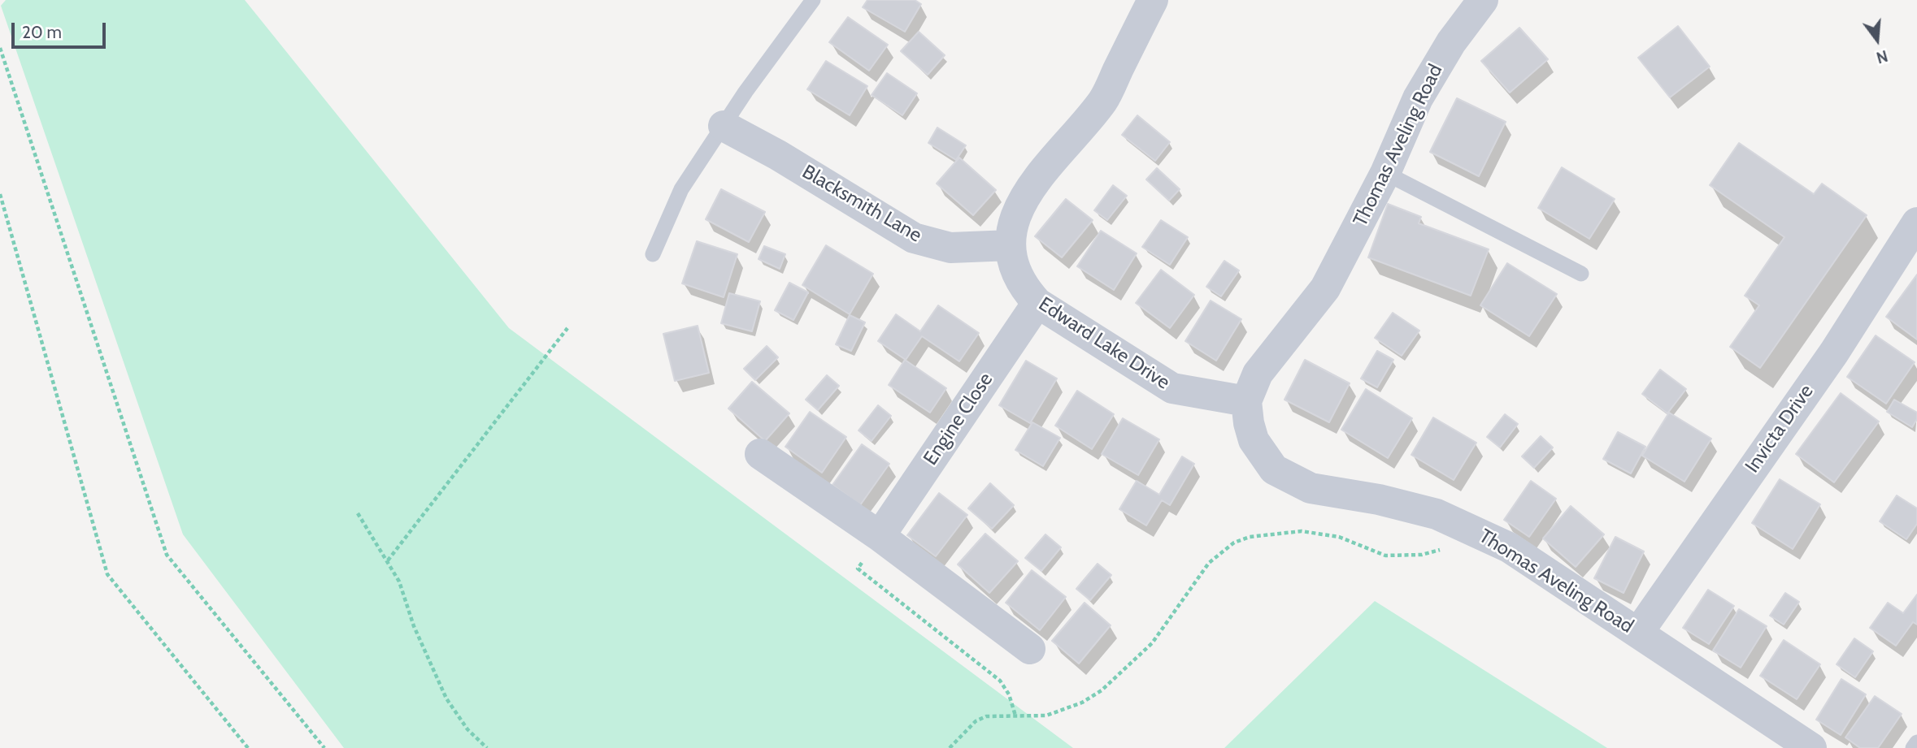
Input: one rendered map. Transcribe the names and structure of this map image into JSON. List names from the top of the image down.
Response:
{
  "streets": {
    "street": [
      "Thomas Aveling Road",
      "Blacksmith Lane",
      "Edward Lake Drive",
      "Engine Close",
      "Invicta Drive"
    ]
  },
  "crossings": [
    ["Thomas Aveling Road", "Edward Lake Drive"],
    ["Thomas Aveling Road", "Invicta Drive"],
    ["Blacksmith Lane", "Edward Lake Drive"],
    ["Edward Lake Drive", "Engine Close"]
  ],
  "scale_bar": "20 m",
  "north": "bottom"
}
